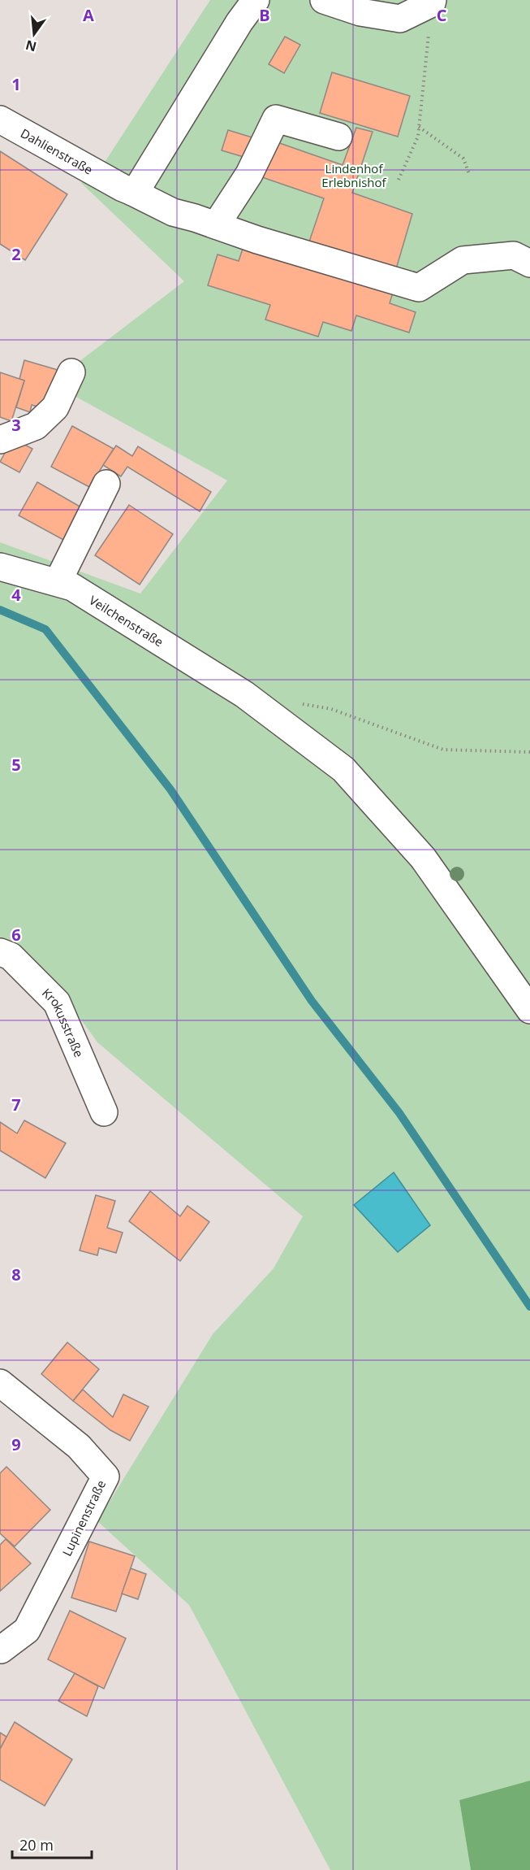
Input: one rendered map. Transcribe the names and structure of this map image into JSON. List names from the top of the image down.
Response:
{
  "streets": {
    "street": [
      "Dahlienstraße",
      "Veilchenstraße",
      "Krokusstraße",
      "Lupinenstraße"
    ]
  },
  "parks": ["Lindenhof Erlebnishof"],
  "scale_bar": "20 m",
  "north": "bottom",
  "grid": {
    "columns": ["A", "B", "C"],
    "rows": [
      "1",
      "2",
      "3",
      "4",
      "5",
      "6",
      "7",
      "8",
      "9"
    ]
  }
}
